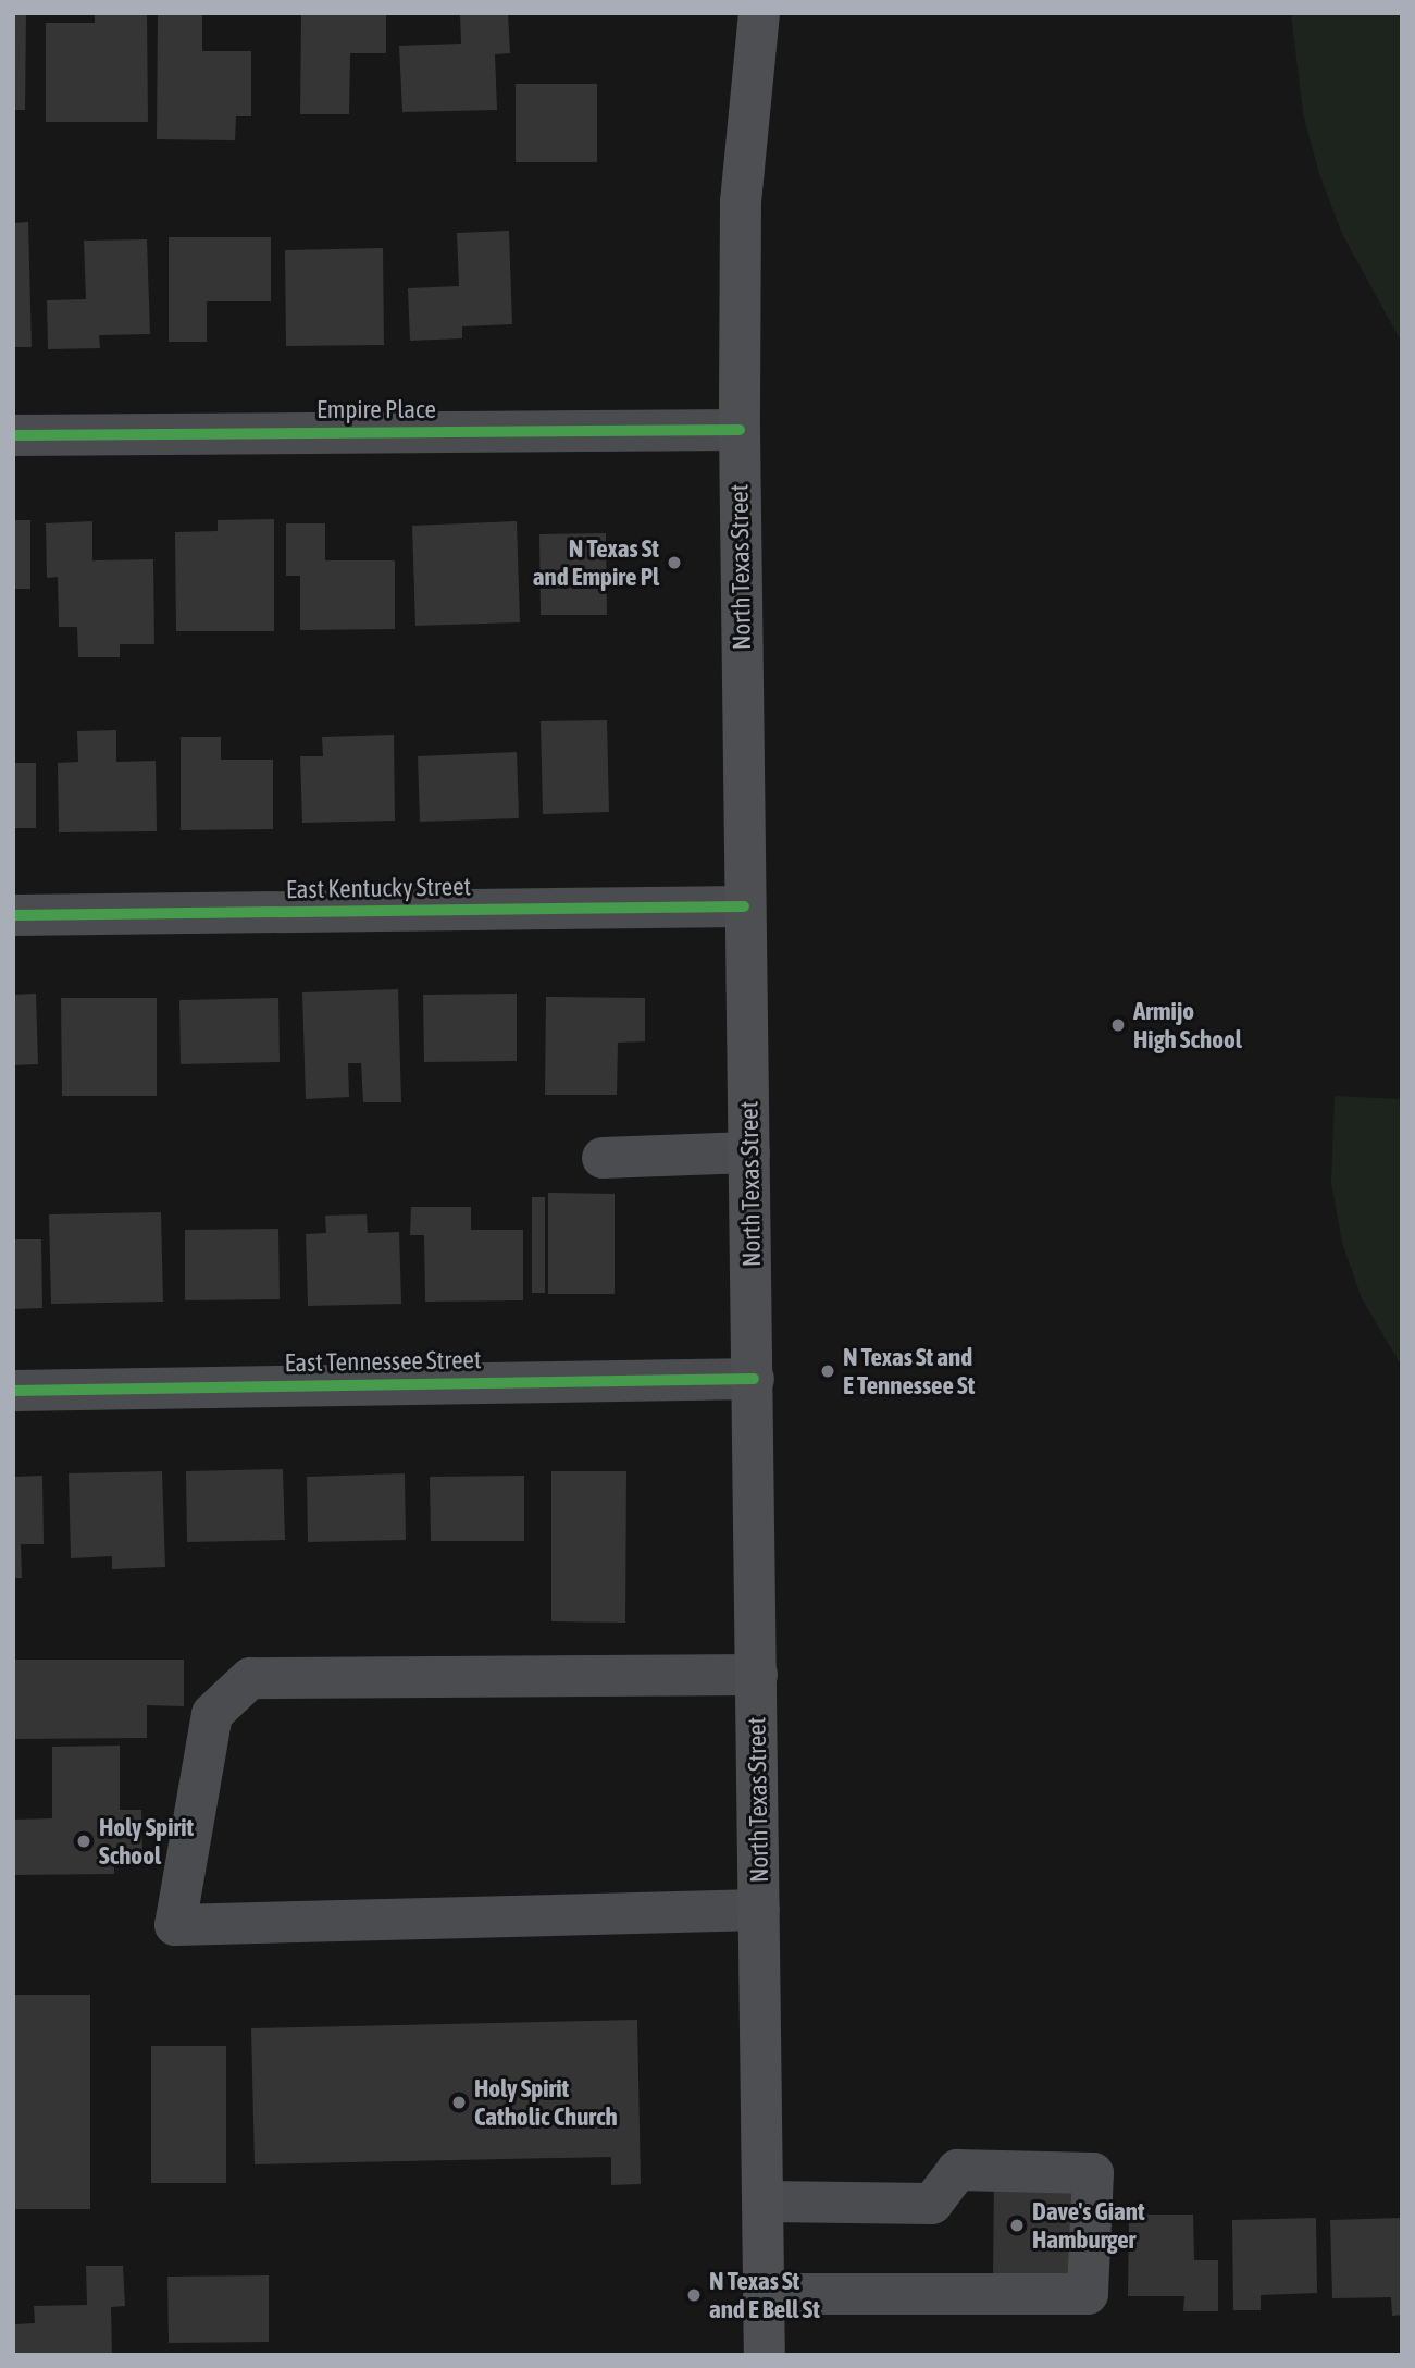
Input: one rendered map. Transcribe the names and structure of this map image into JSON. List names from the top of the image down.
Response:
{
  "streets": {
    "main road": ["North Texas Street"],
    "street": ["Empire Place", "East Kentucky Street", "East Tennessee Street"]
  },
  "crossings": [
    ["Empire Place", "North Texas Street"],
    ["North Texas Street", "East Kentucky Street"],
    ["North Texas Street", "East Tennessee Street"]
  ],
  "places": [
    "N Texas St and Empire Pl",
    "Armijo High School",
    "N Texas St and E Tennessee St",
    "Holy Spirit School",
    "Holy Spirit Catholic Church",
    "Dave's Giant Hamburger",
    "N Texas St and E Bell St"
  ]
}
